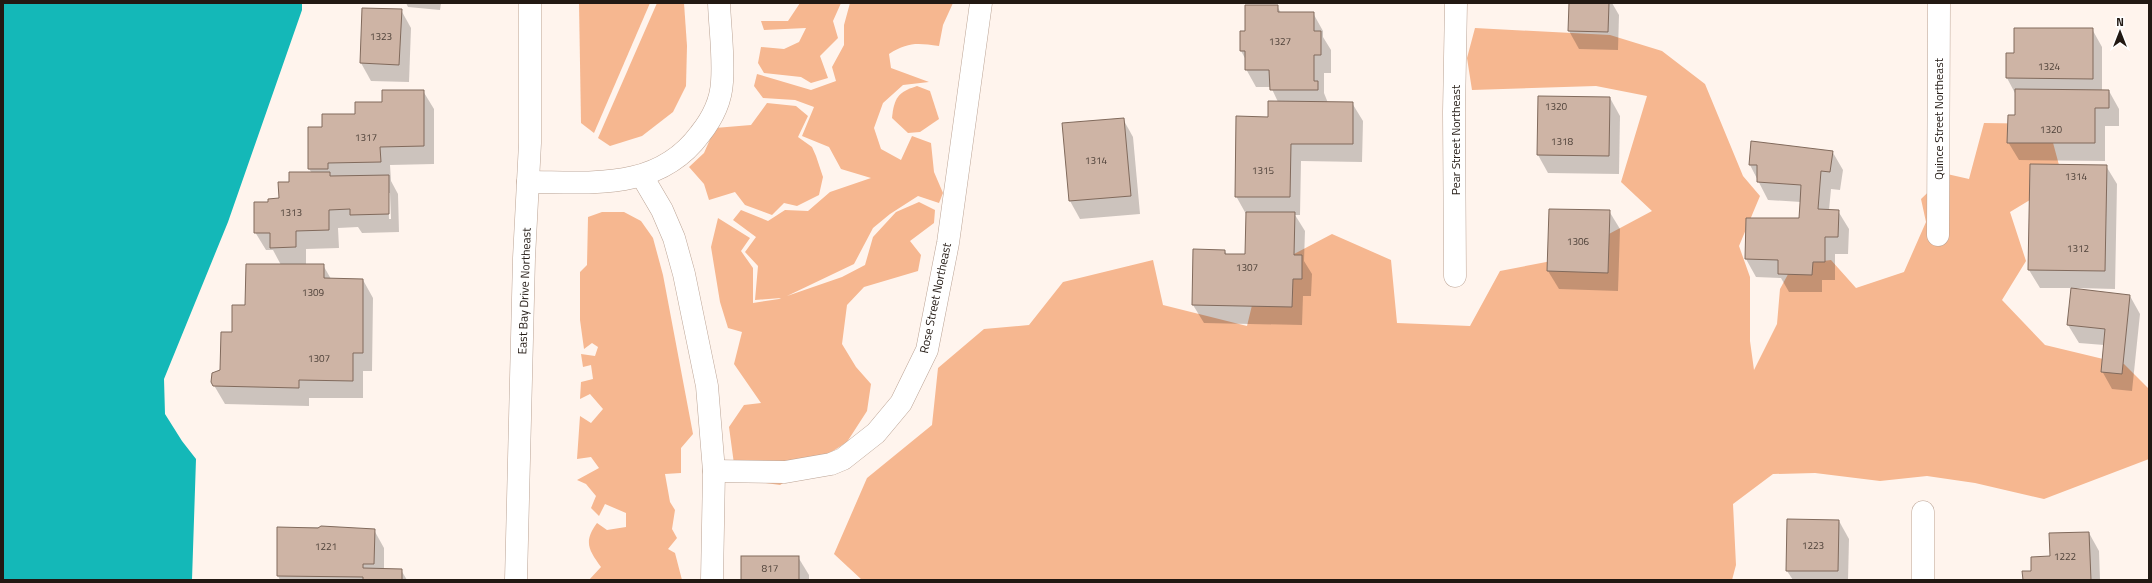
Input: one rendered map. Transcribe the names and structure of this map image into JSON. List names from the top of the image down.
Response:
{
  "streets": {
    "street": [
      "Quince Street Northeast",
      "Pear Street Northeast",
      "East Bay Drive Northeast",
      "Rose Street Northeast"
    ]
  },
  "house_numbers": [
    "1323",
    "1327",
    "1324",
    "1320",
    "1320",
    "1317",
    "1318",
    "1314",
    "1315",
    "1314",
    "1313",
    "1306",
    "1312",
    "1307",
    "1309",
    "1307",
    "1223",
    "1221",
    "1222",
    "817"
  ],
  "north": "top"
}
